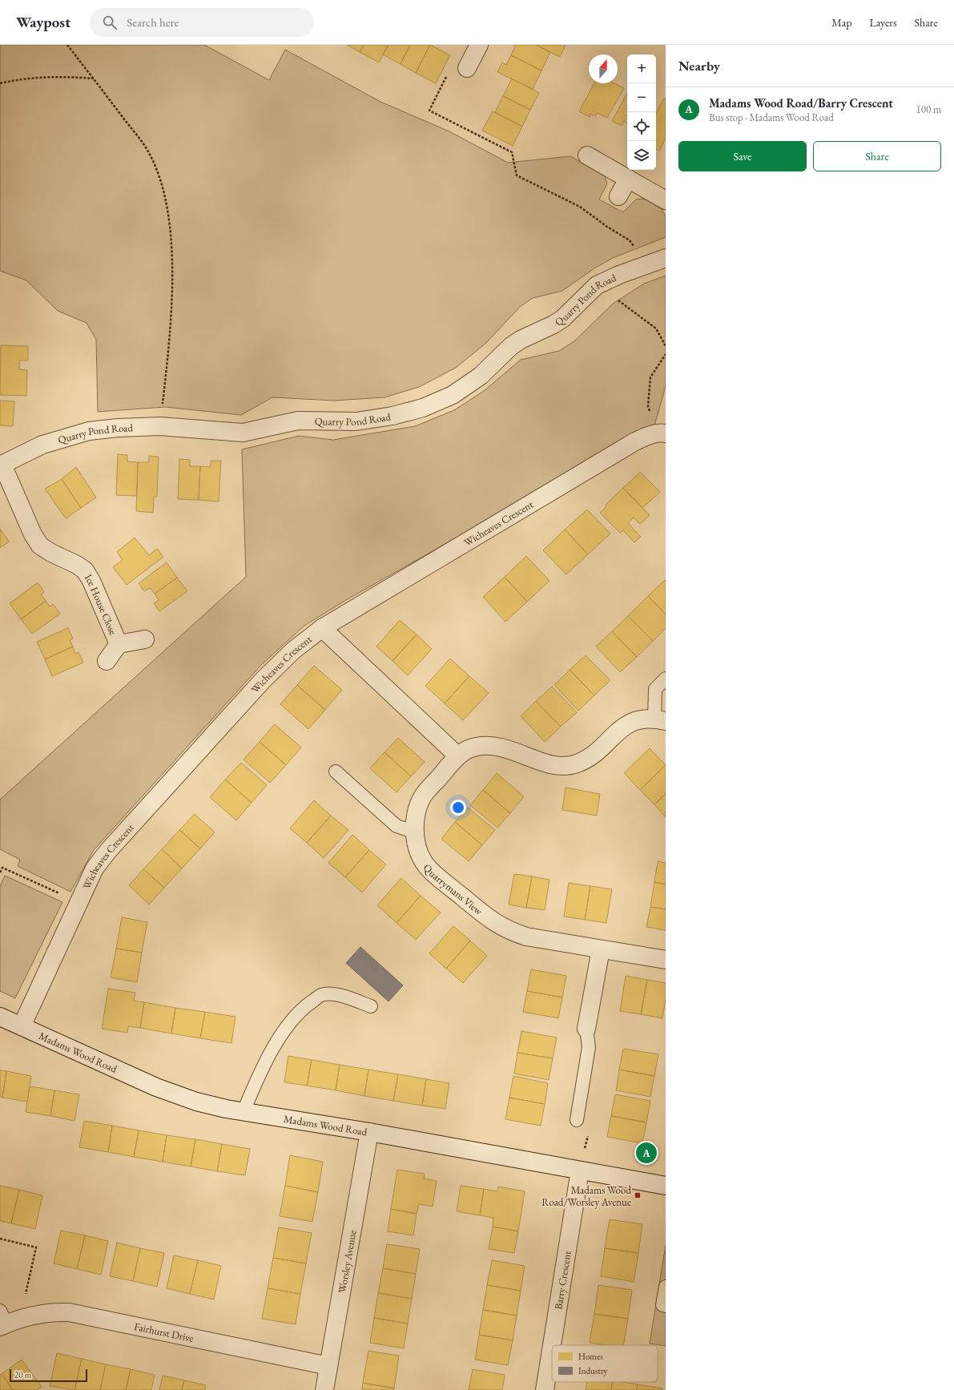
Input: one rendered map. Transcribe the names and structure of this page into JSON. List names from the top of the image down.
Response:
{
  "streets": {
    "street": [
      "Quarry Pond Road",
      "Wicheaves Crescent",
      "Ice House Close",
      "Quarrymans View",
      "Madams Wood Road",
      "Worsley Avenue",
      "Barry Crescent",
      "Fairhurst Drive"
    ]
  },
  "crossings": [
    ["Quarry Pond Road", "Ice House Close"],
    ["Wicheaves Crescent", "Madams Wood Road"],
    ["Madams Wood Road", "Worsley Avenue"],
    ["Madams Wood Road", "Barry Crescent"],
    ["Worsley Avenue", "Fairhurst Drive"]
  ],
  "places": {
    "transit": ["Madams Wood Road/Worsley Avenue"]
  },
  "legend": ["Homes", "Industry"],
  "scale_bar": "20 m",
  "north": "top",
  "page": {
    "header": "Waypost",
    "search": "Search here",
    "nav": ["Map", "Layers", "Share"],
    "heading": "Nearby",
    "map_buttons": ["+", "−"],
    "list": [
      {
        "mark": "A",
        "name": "Madams Wood Road/Barry Crescent",
        "note": "Bus stop · Madams Wood Road",
        "value": "100 m"
      }
    ],
    "buttons": ["Save", "Share"],
    "pins": "A",
    "scale": "20 m"
  }
}
